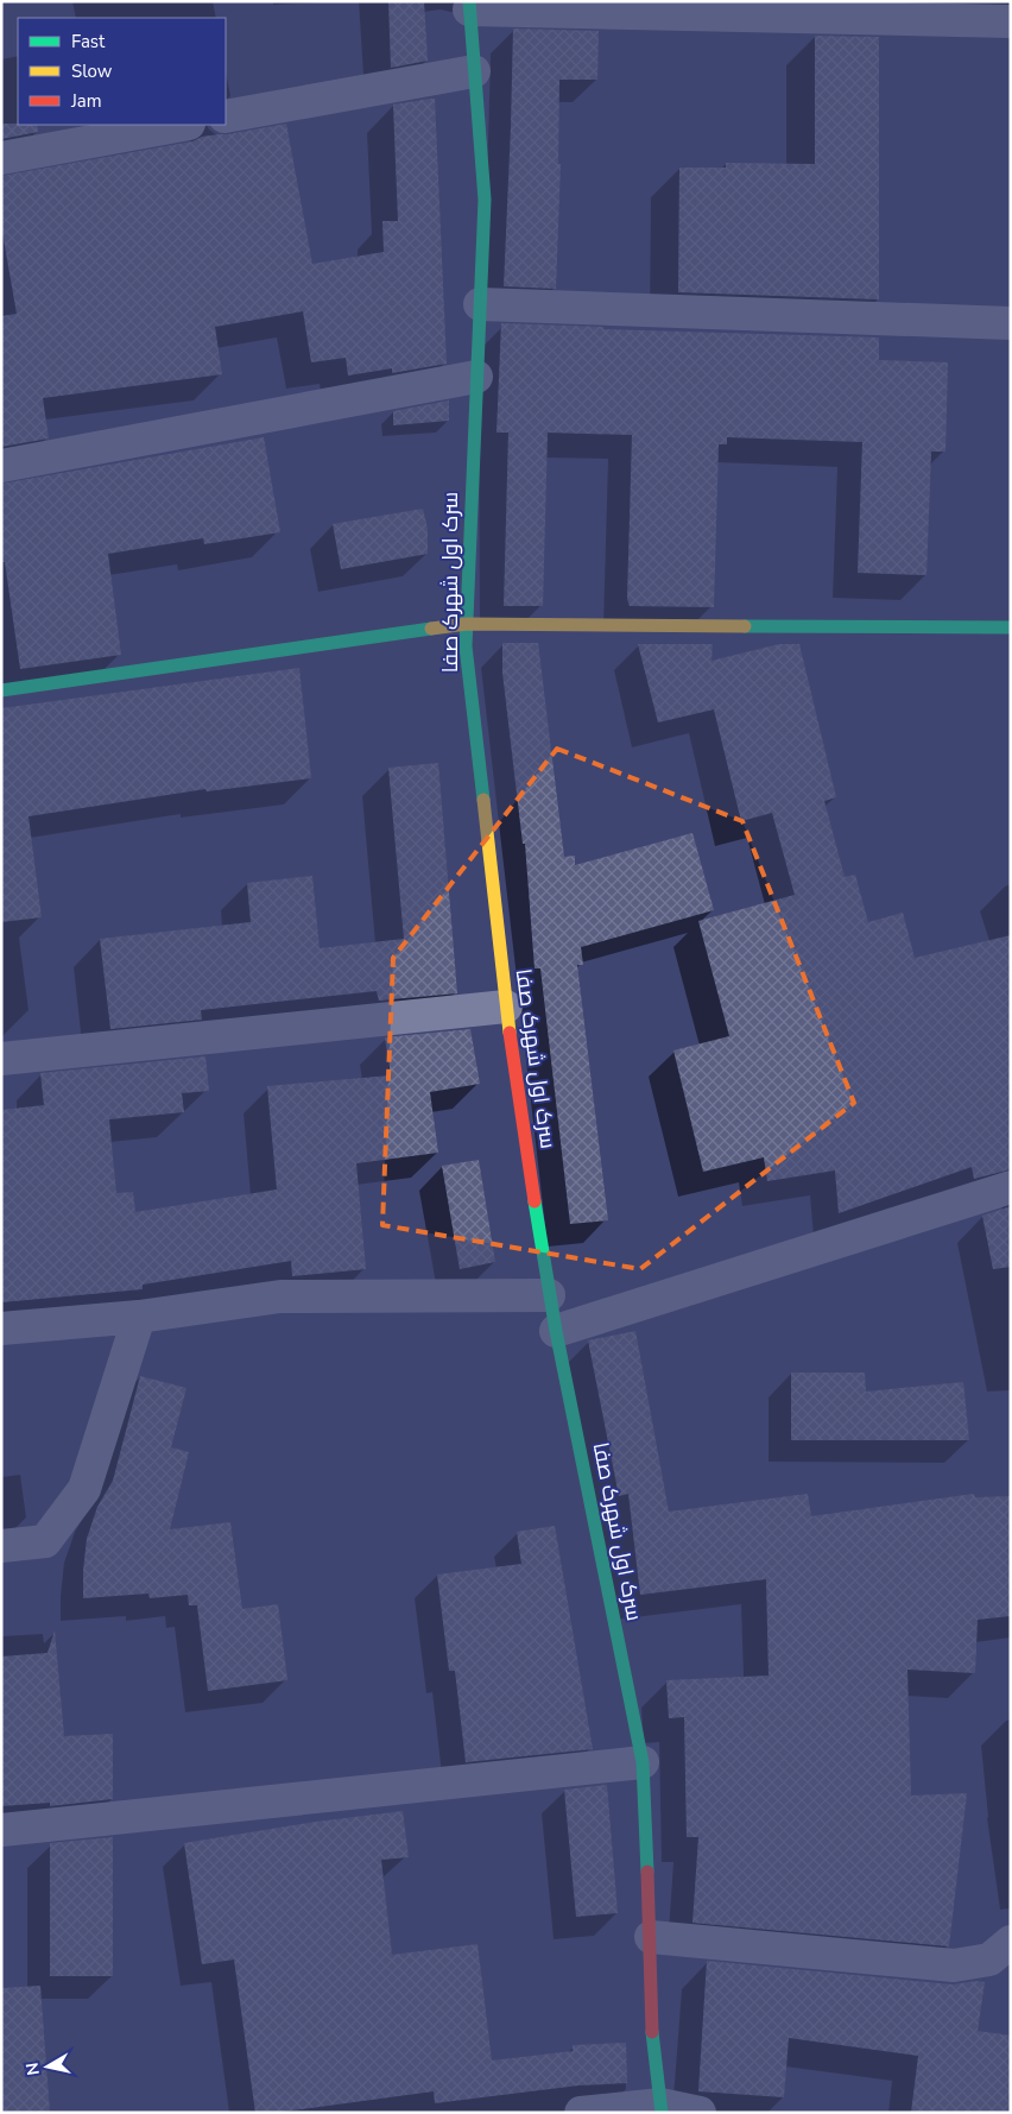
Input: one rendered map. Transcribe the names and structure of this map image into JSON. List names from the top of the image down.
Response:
{
  "streets": {
    "street": ["سرک اول شهرک صفا"]
  },
  "legend": ["Fast", "Slow", "Jam"],
  "north": "left"
}
